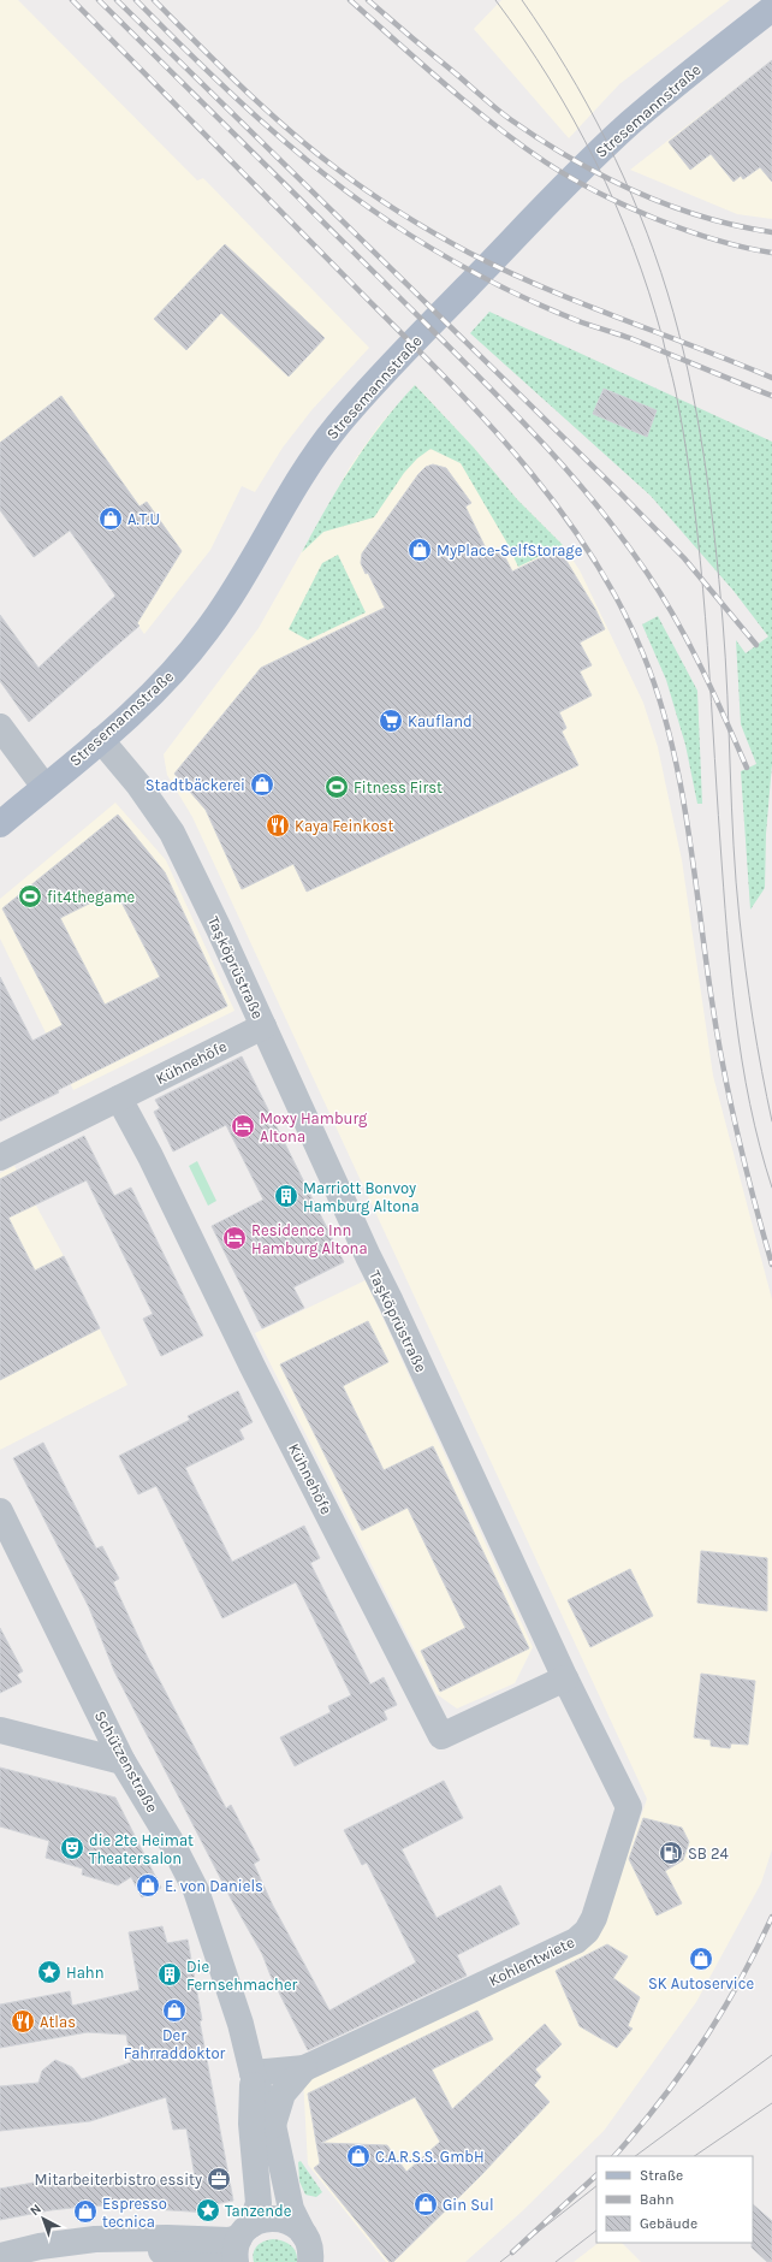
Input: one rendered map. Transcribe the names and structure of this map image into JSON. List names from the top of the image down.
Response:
{
  "streets": {
    "main road": ["Stresemannstraße"],
    "street": [
      "Taşköprüstraße",
      "Kühnehöfe",
      "Schützenstraße",
      "Kohlentwiete"
    ]
  },
  "crossings": [
    ["Stresemannstraße", "Taşköprüstraße"],
    ["Taşköprüstraße", "Kühnehöfe"],
    ["Taşköprüstraße", "Kohlentwiete"],
    ["Kühnehöfe", "Kohlentwiete"],
    ["Schützenstraße", "Kohlentwiete"]
  ],
  "places": {
    "shop": [
      "A.T.U",
      "MyPlace-SelfStorage",
      "Stadtbäckerei",
      "E. von Daniels",
      "SK Autoservice",
      "Der Fahrraddoktor",
      "C.A.R.S.S. GmbH",
      "Gin Sul",
      "Espresso tecnica"
    ],
    "supermarket": ["Kaufland"],
    "sports": ["Fitness First", "fit4thegame"],
    "restaurant": ["Kaya Feinkost", "Atlas"],
    "hotel": ["Moxy Hamburg Altona", "Residence Inn Hamburg Altona"],
    "building": ["Marriott Bonvoy Hamburg Altona", "Die Fernsehmacher"],
    "theatre": ["die 2te Heimat Theatersalon"],
    "fuel station": ["SB 24"],
    "place": ["Hahn", "Tanzende"],
    "office": ["Mitarbeiterbistro essity"]
  },
  "legend": ["Straße", "Bahn", "Gebäude"],
  "north": "top left"
}
